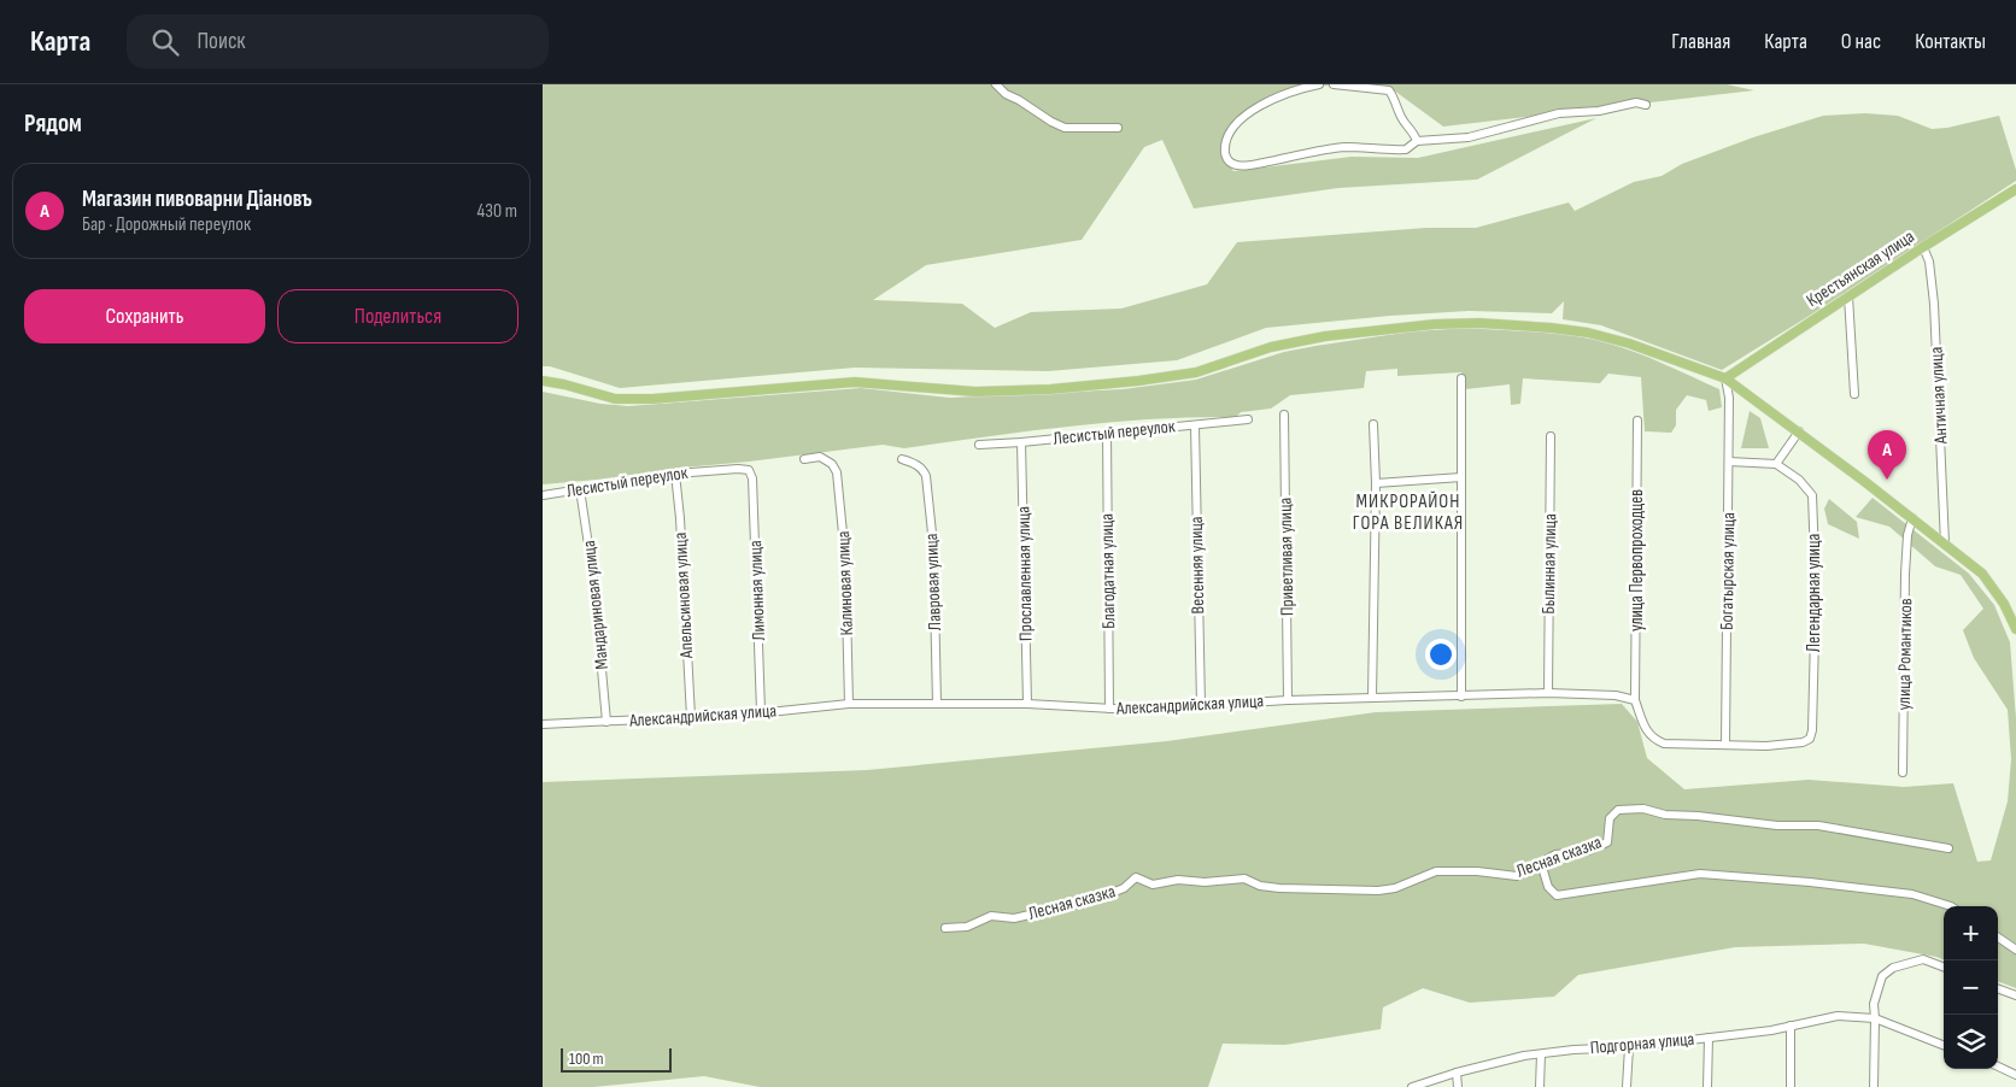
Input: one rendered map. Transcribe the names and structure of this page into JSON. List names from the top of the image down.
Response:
{
  "streets": {
    "main road": ["Крестьянская улица"],
    "street": [
      "Античная улица",
      "Лесистый переулок",
      "Приветливая улица",
      "улица Первопроходцев",
      "Былинная улица",
      "Весенняя улица",
      "Благодатная улица",
      "Богатырская улица",
      "Прославленная улица",
      "Лавровая улица",
      "Калиновая улица",
      "Лимонная улица",
      "Легендарная улица",
      "Апельсиновая улица",
      "Мандариновая улица",
      "улица Романтиков",
      "Александрийская улица",
      "Лесная сказка",
      "Подгорная улица"
    ]
  },
  "crossings": [
    ["Крестьянская улица", "Античная улица"],
    ["Крестьянская улица", "Богатырская улица"],
    ["Лесистый переулок", "Весенняя улица"],
    ["Лесистый переулок", "Благодатная улица"],
    ["Лесистый переулок", "Прославленная улица"],
    ["Лесистый переулок", "Лимонная улица"],
    ["Лесистый переулок", "Апельсиновая улица"],
    ["Лесистый переулок", "Мандариновая улица"],
    ["Приветливая улица", "Александрийская улица"],
    ["улица Первопроходцев", "Александрийская улица"],
    ["Былинная улица", "Александрийская улица"],
    ["Весенняя улица", "Александрийская улица"],
    ["Благодатная улица", "Александрийская улица"],
    ["Богатырская улица", "Легендарная улица"],
    ["Прославленная улица", "Александрийская улица"],
    ["Лавровая улица", "Александрийская улица"],
    ["Калиновая улица", "Александрийская улица"],
    ["Лимонная улица", "Александрийская улица"],
    ["Апельсиновая улица", "Александрийская улица"],
    ["Мандариновая улица", "Александрийская улица"]
  ],
  "districts": ["МИКРОРАЙОН ГОРА ВЕЛИКАЯ"],
  "scale_bar": "100 m",
  "page": {
    "header": "Карта",
    "search": "Поиск",
    "nav": [
      "Главная",
      "Карта",
      "О нас",
      "Контакты"
    ],
    "heading": "Рядом",
    "list": [
      {
        "mark": "A",
        "name": "Магазин пивоварни Дiановъ",
        "note": "Бар · Дорожный переулок",
        "value": "430 m"
      }
    ],
    "buttons": ["Сохранить", "Поделиться"],
    "pins": "A",
    "map_buttons": ["+", "−"],
    "scale": "100 m"
  }
}
